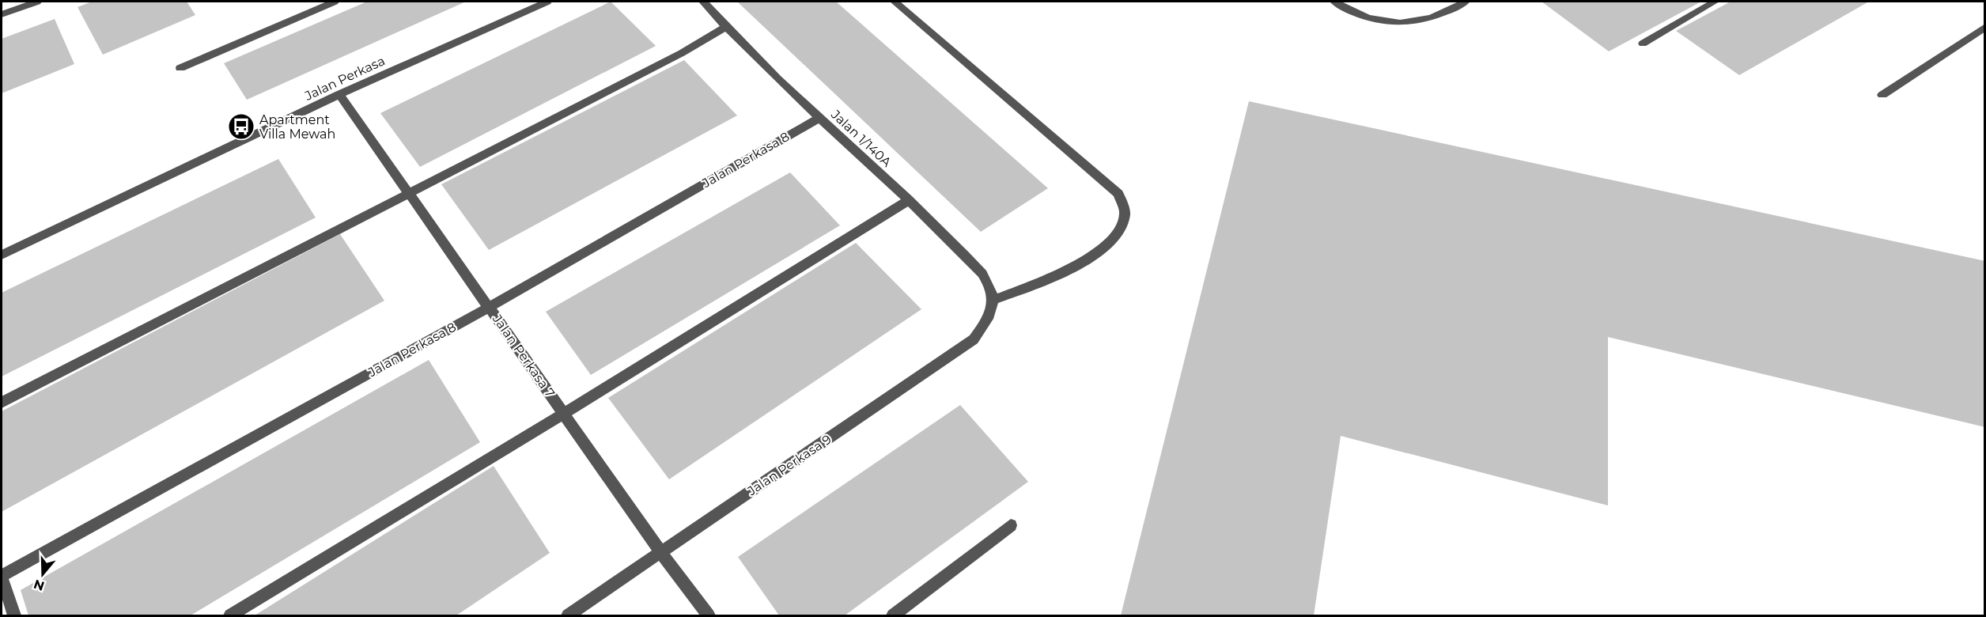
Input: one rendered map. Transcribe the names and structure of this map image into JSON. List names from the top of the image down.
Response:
{
  "streets": {
    "street": [
      "Jalan Perkasa",
      "Jalan 1/140A",
      "Jalan Perkasa 8",
      "Jalan Perkasa 7",
      "Jalan Perkasa 9"
    ]
  },
  "crossings": [
    ["Jalan Perkasa", "Jalan Perkasa 7"],
    ["Jalan 1/140A", "Jalan Perkasa 8"],
    ["Jalan 1/140A", "Jalan Perkasa 9"],
    ["Jalan Perkasa 8", "Jalan Perkasa 7"],
    ["Jalan Perkasa 7", "Jalan Perkasa 9"]
  ],
  "places": {
    "bus stop": ["Apartment Villa Mewah"]
  },
  "north": "bottom"
}
